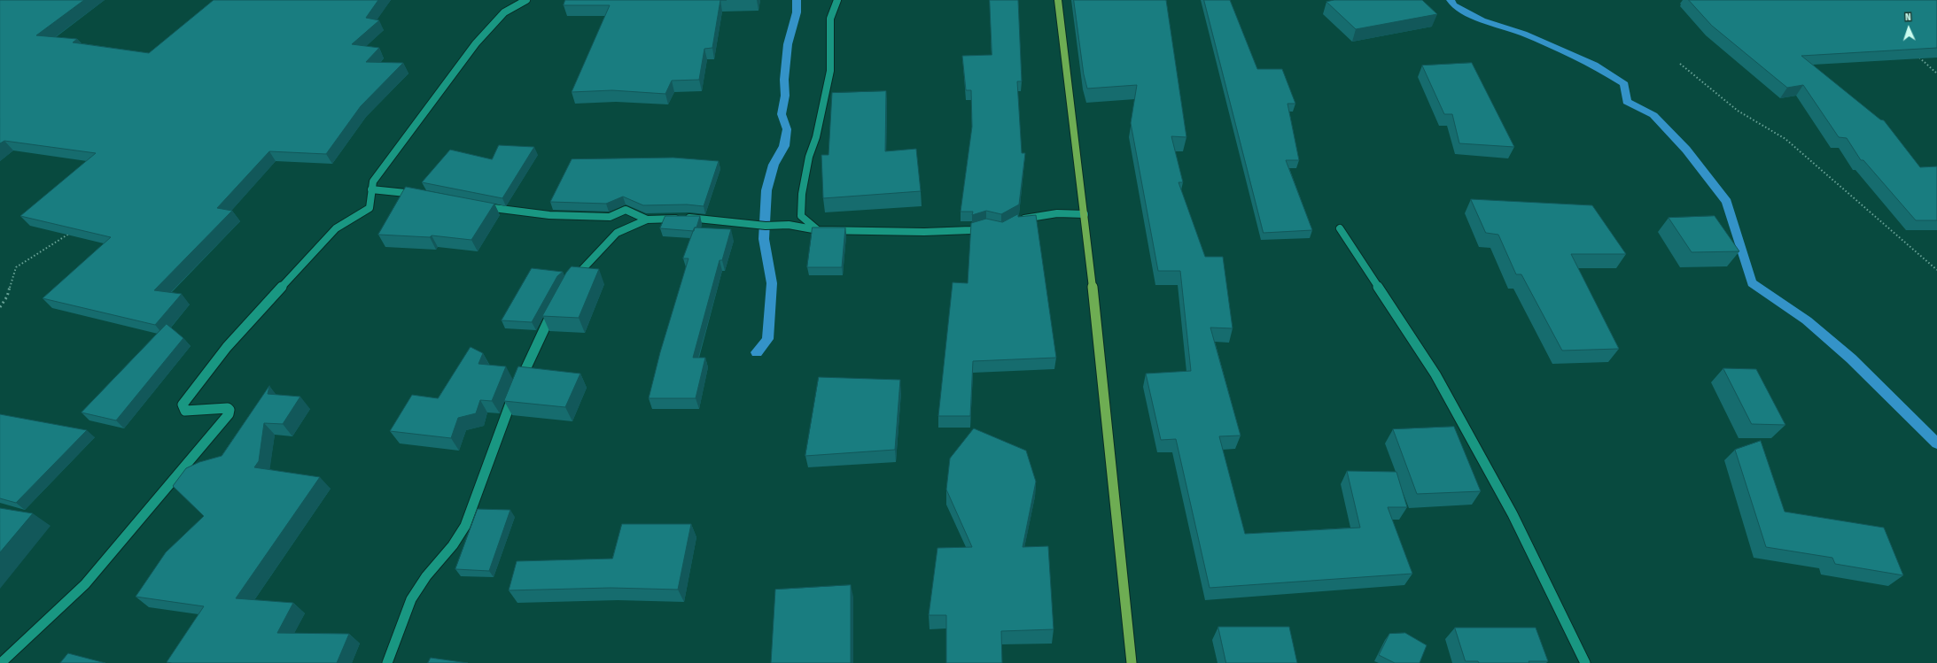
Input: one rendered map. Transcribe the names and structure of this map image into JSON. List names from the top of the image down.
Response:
{
  "north": "top"
}
